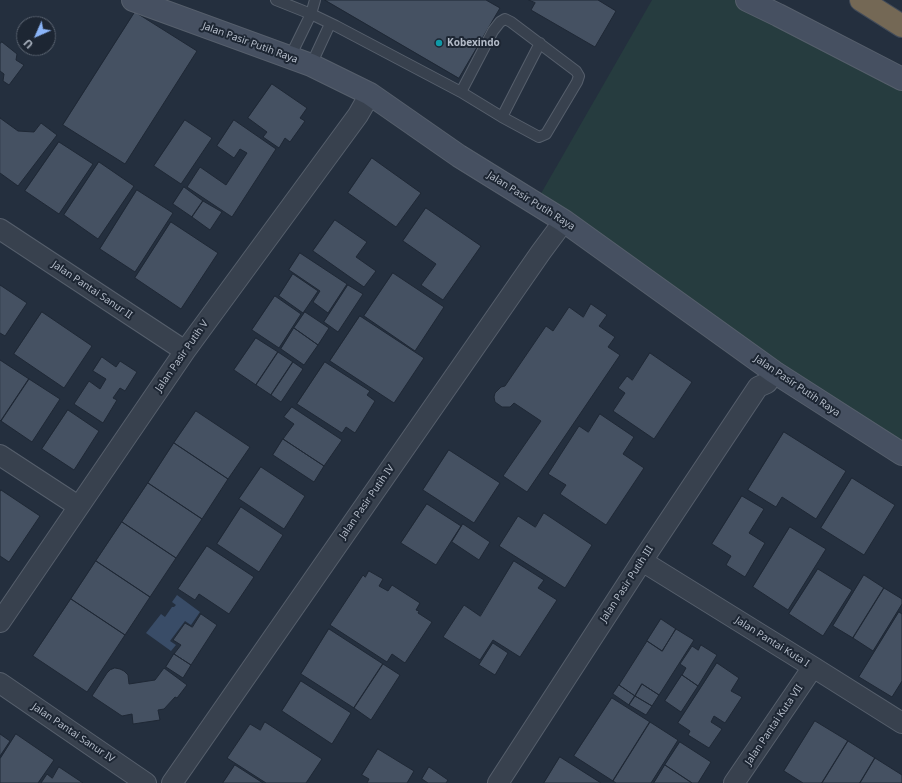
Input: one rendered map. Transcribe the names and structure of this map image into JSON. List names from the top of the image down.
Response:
{
  "streets": {
    "street": [
      "Jalan Pasir Putih Raya",
      "Jalan Pantai Sanur II",
      "Jalan Pasir Putih V",
      "Jalan Pasir Putih IV",
      "Jalan Pasir Putih III",
      "Jalan Pantai Kuta I",
      "Jalan Pantai Kuta VII",
      "Jalan Pantai Sanur IV"
    ]
  },
  "crossings": [
    ["Jalan Pasir Putih Raya", "Jalan Pasir Putih V"],
    ["Jalan Pasir Putih Raya", "Jalan Pasir Putih IV"],
    ["Jalan Pasir Putih Raya", "Jalan Pasir Putih III"],
    ["Jalan Pantai Sanur II", "Jalan Pasir Putih V"],
    ["Jalan Pasir Putih III", "Jalan Pantai Kuta I"],
    ["Jalan Pantai Kuta I", "Jalan Pantai Kuta VII"]
  ],
  "places": ["Kobexindo"],
  "north": "bottom left"
}
